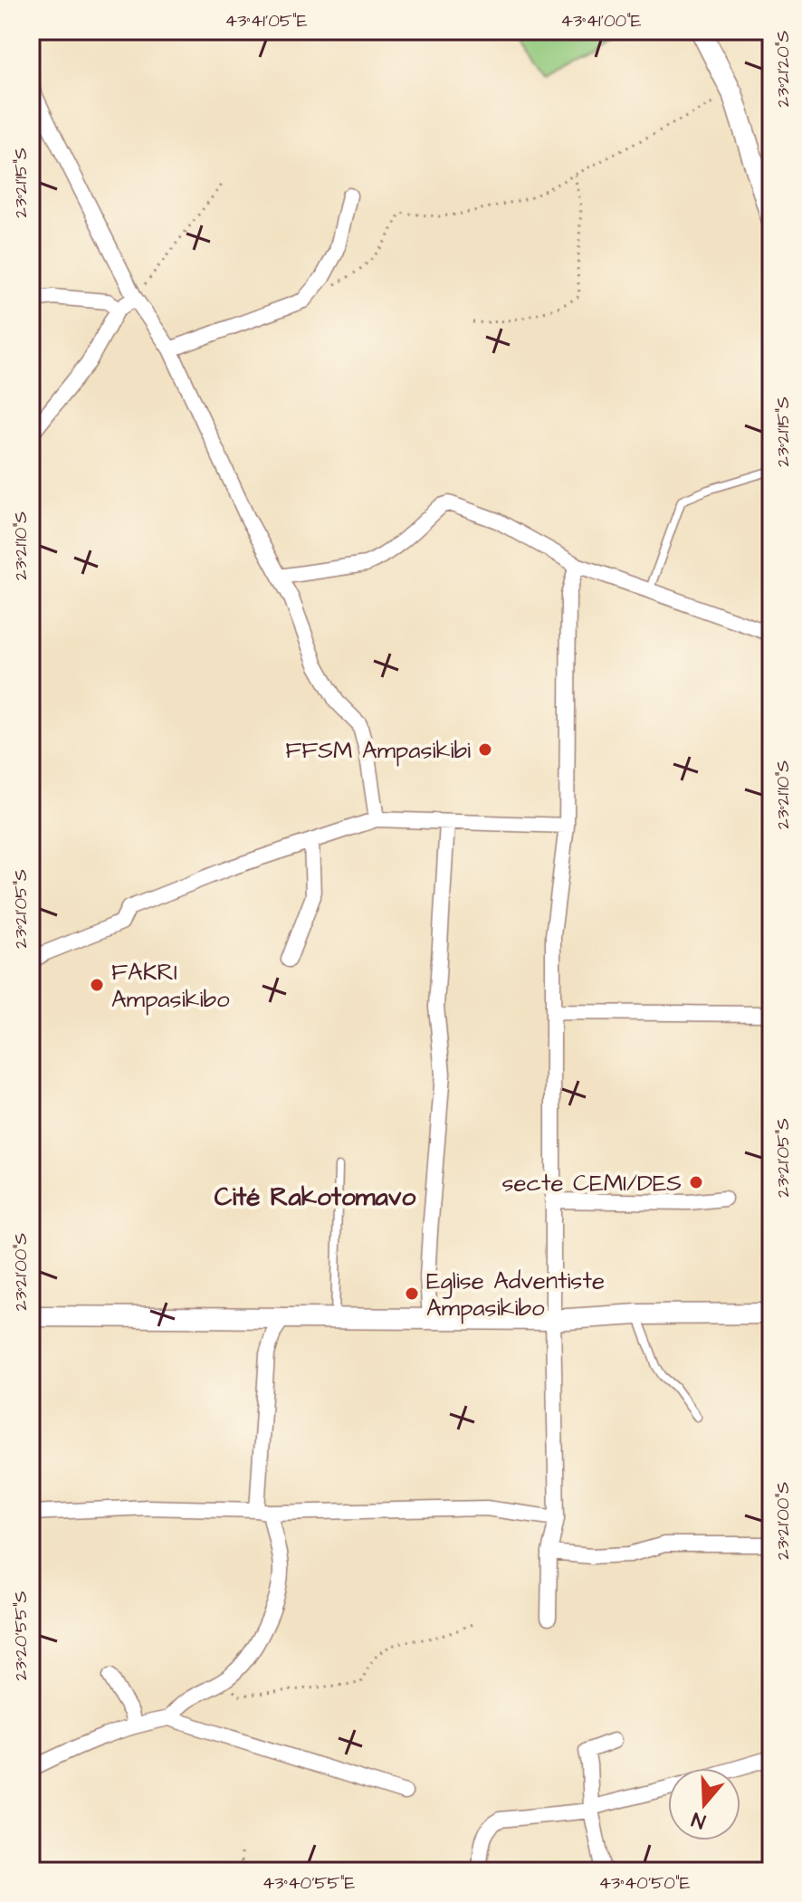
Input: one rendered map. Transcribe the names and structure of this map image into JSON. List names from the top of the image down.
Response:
{
  "districts": ["Cité Rakotomavo"],
  "places": [
    "FFSM Ampasikibi",
    "FAKRI Ampasikibo",
    "secte CEMI/DES",
    "Eglise Adventiste Ampasikibo"
  ],
  "north": "bottom",
  "coordinates": [
    "43°41'05\"E",
    "43°41'00\"E",
    "23°21'20\"S",
    "23°21'15\"S",
    "23°21'10\"S",
    "23°21'05\"S",
    "23°21'00\"S",
    "23°20'55\"S",
    "43°40'55\"E",
    "43°40'50\"E"
  ]
}
